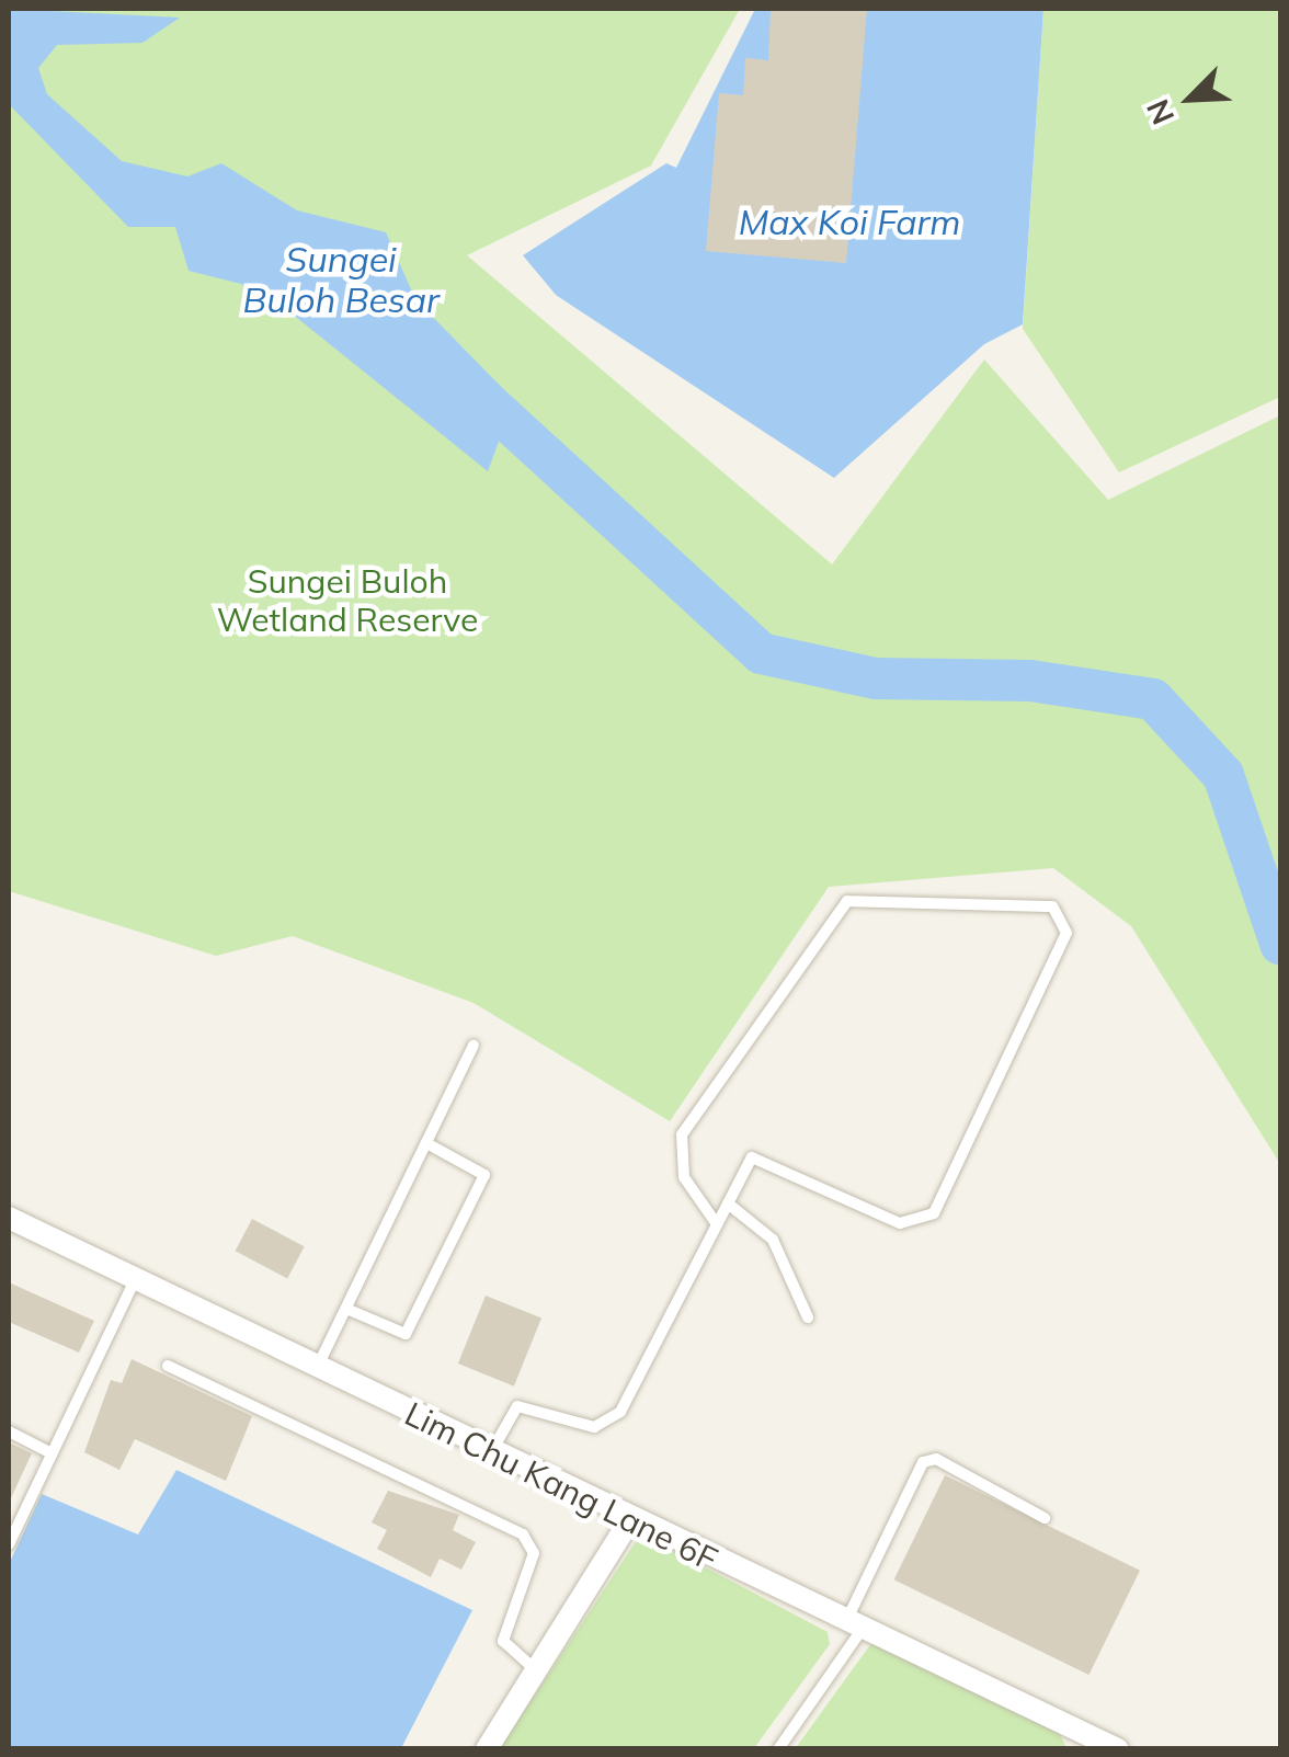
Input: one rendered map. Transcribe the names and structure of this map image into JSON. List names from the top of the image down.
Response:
{
  "streets": {
    "street": ["Lim Chu Kang Lane 6F"]
  },
  "water": ["Max Koi Farm", "Sungei Buloh Besar"],
  "parks": ["Sungei Buloh Wetland Reserve"],
  "north": "bottom left"
}
